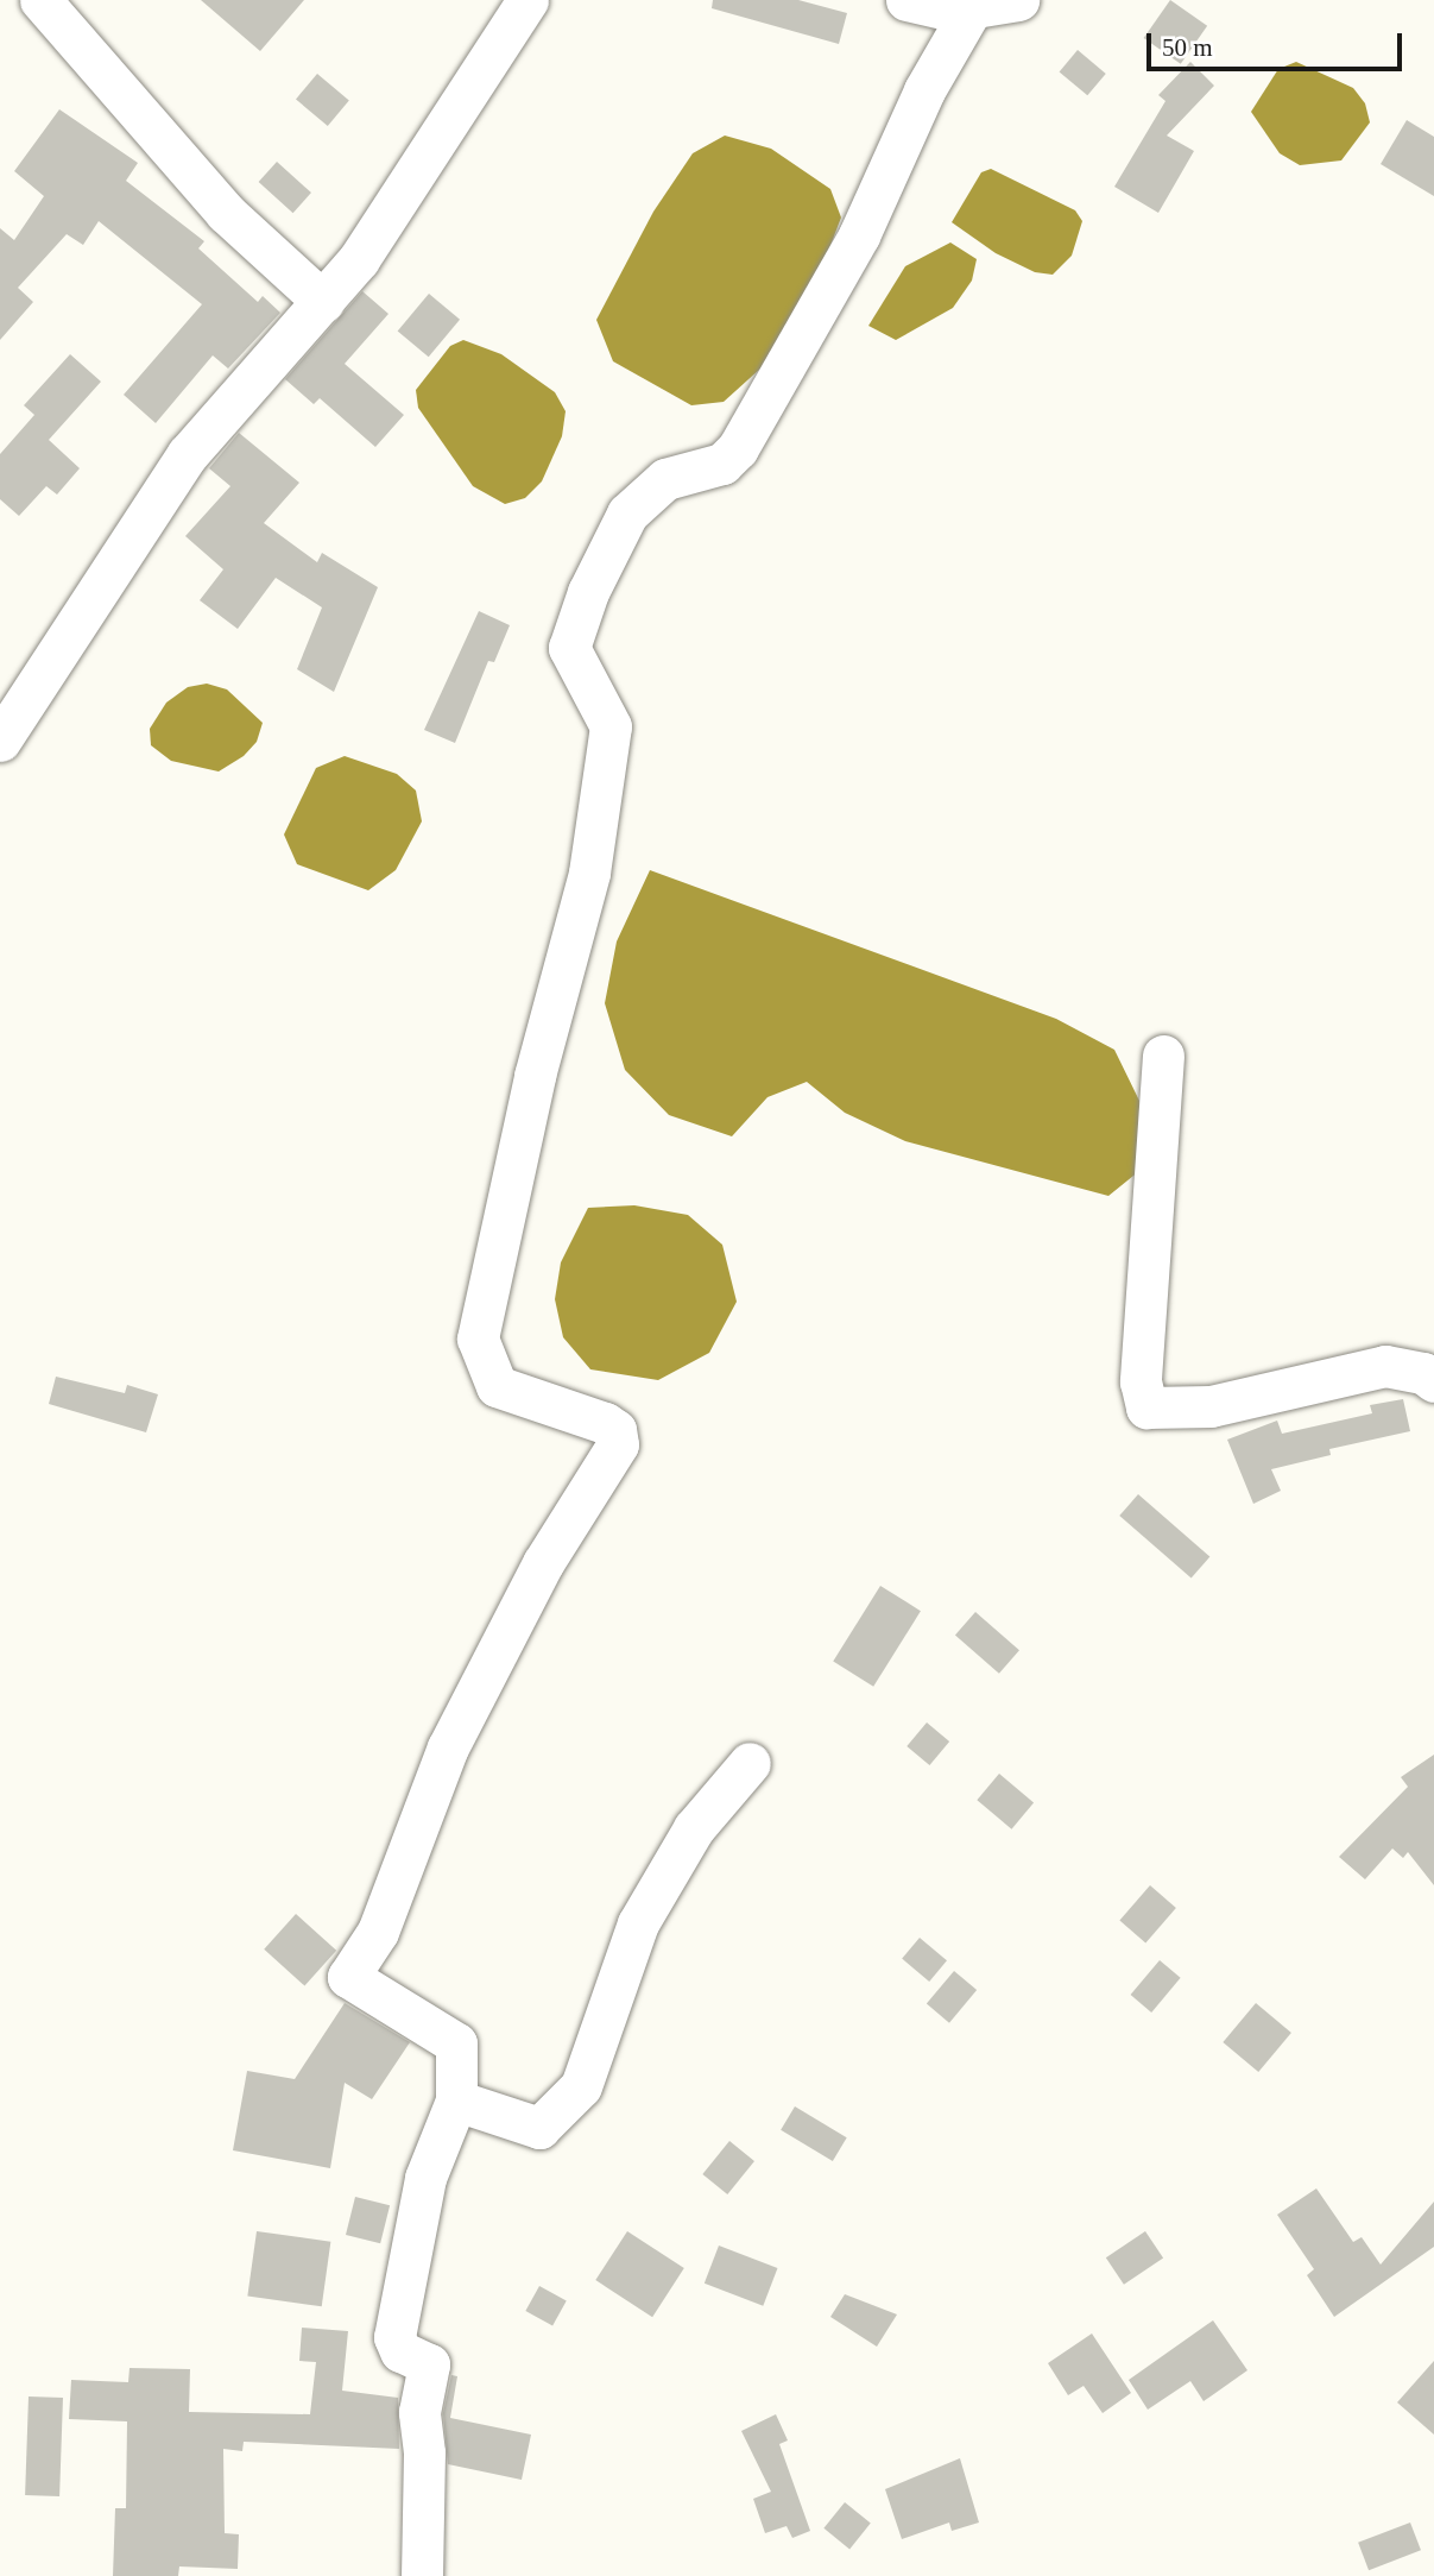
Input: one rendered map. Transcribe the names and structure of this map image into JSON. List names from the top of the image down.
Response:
{
  "scale_bar": "50 m"
}
